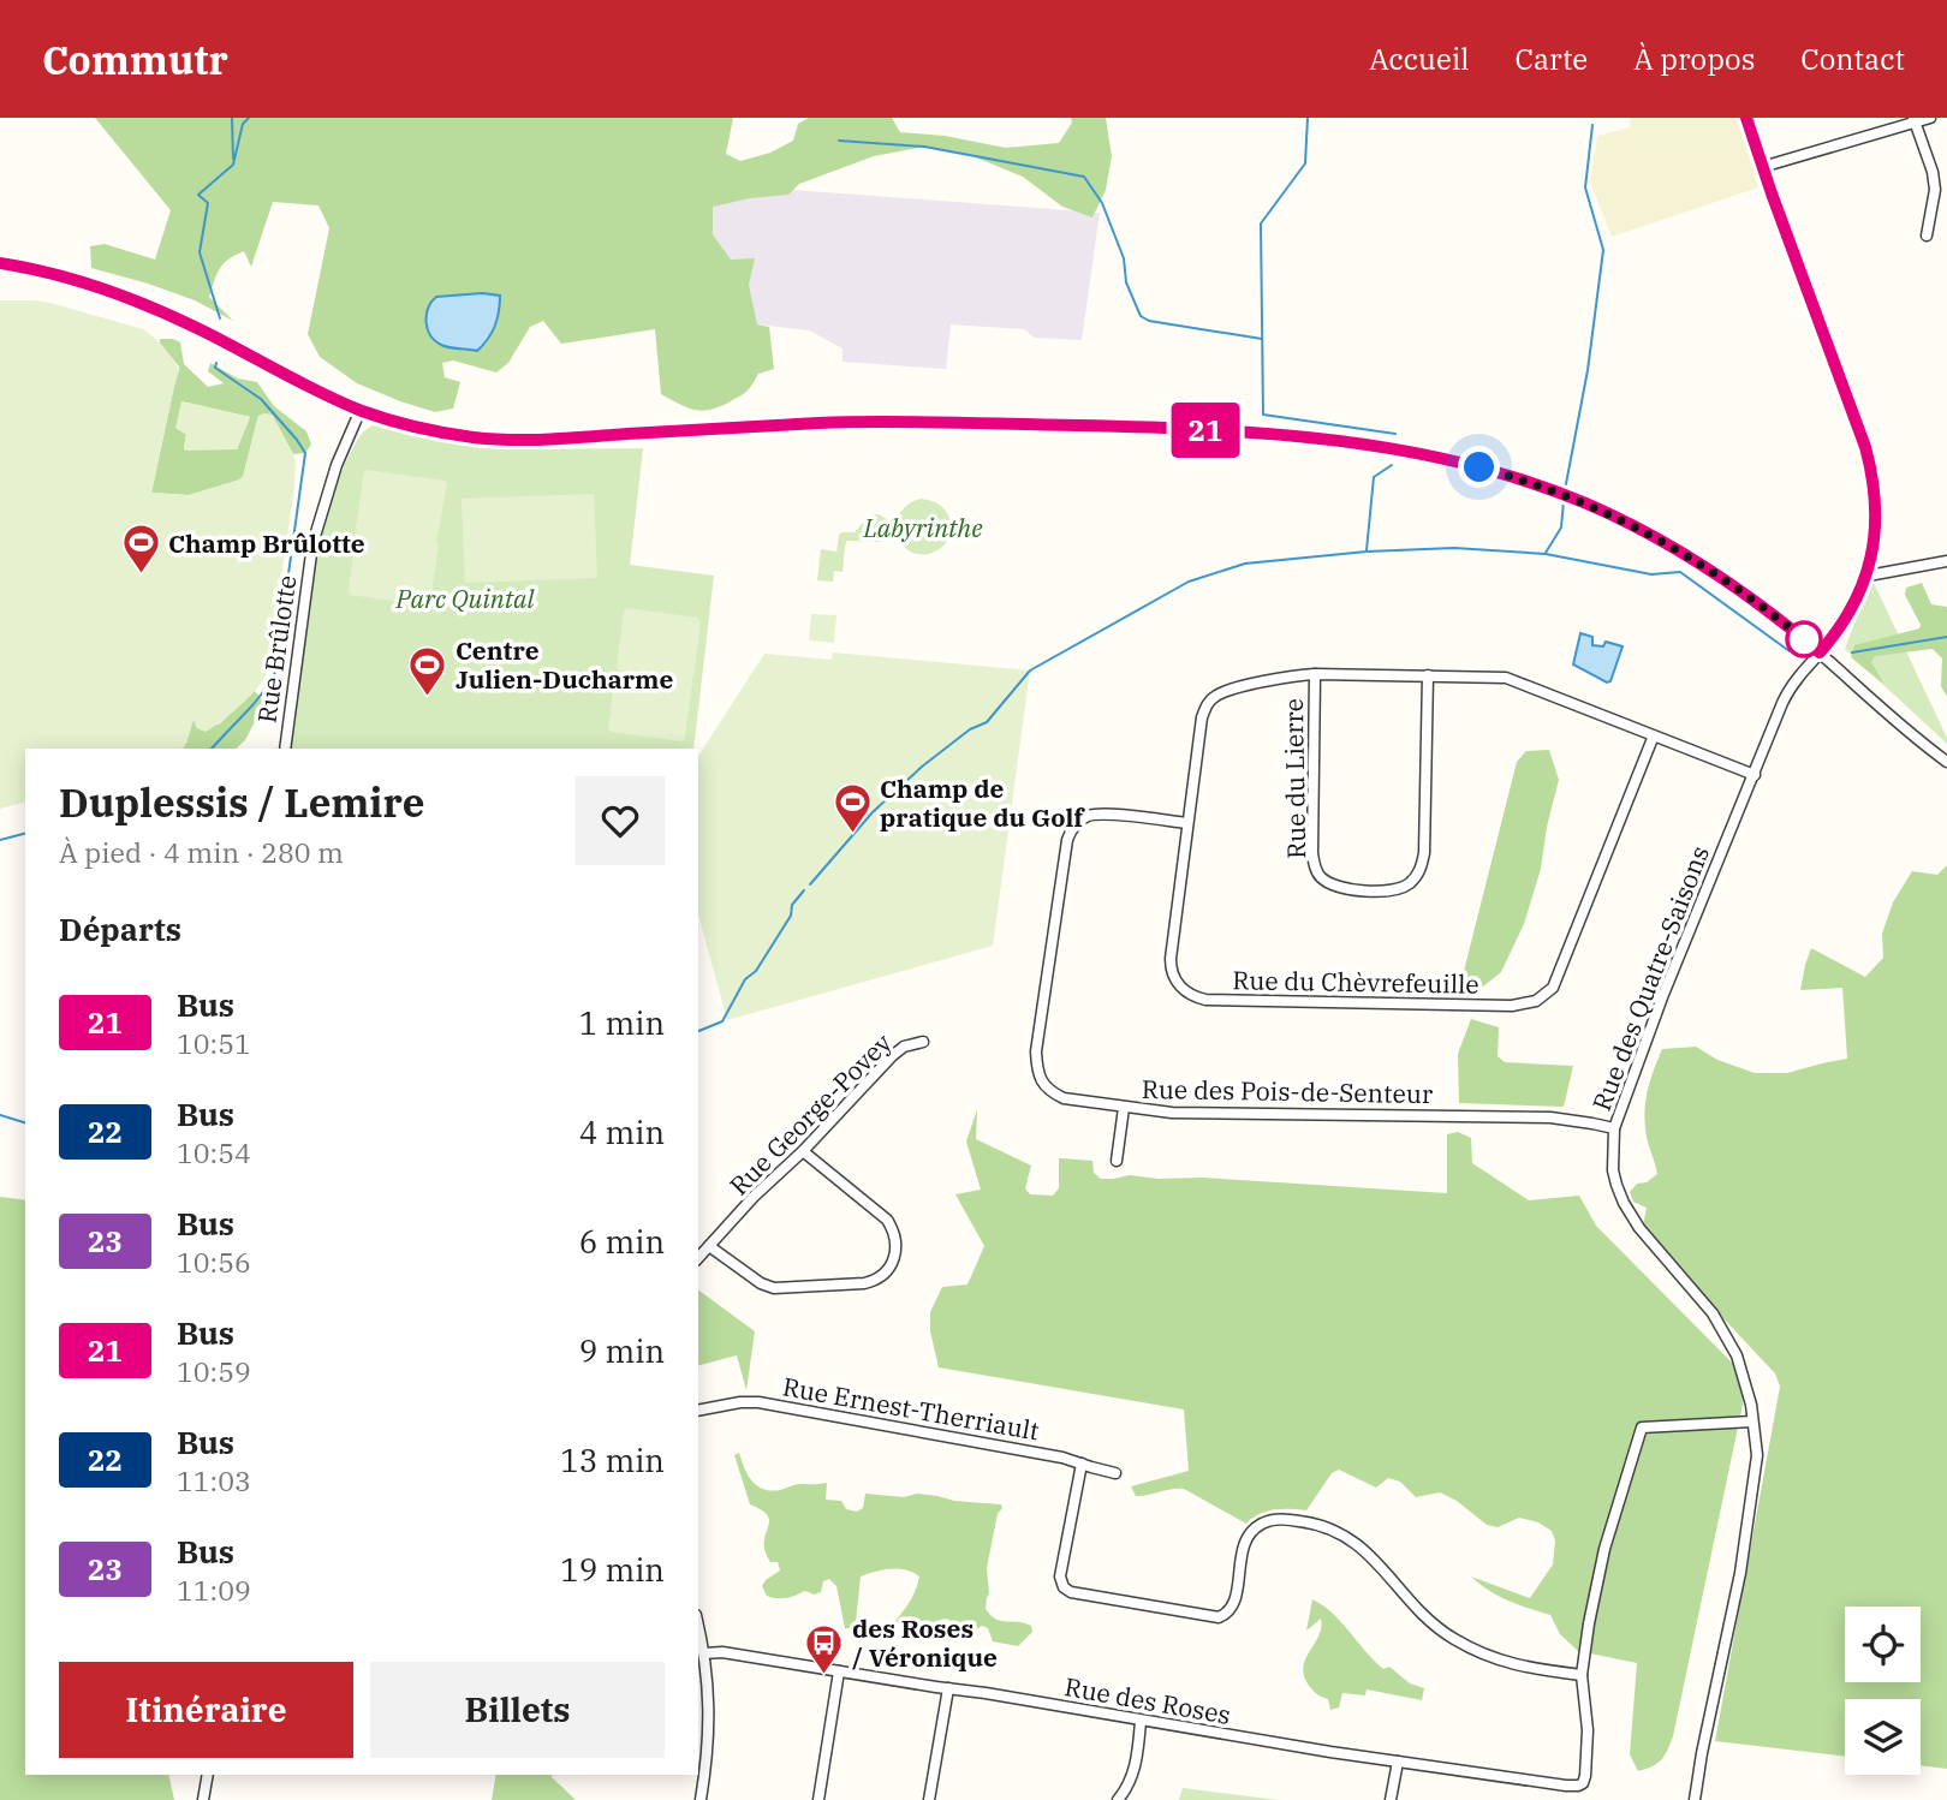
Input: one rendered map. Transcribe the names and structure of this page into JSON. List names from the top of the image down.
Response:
{
  "streets": {
    "street": [
      "Rue Brûlotte",
      "Rue du Lierre",
      "Rue des Quatre-Saisons",
      "Rue du Chèvrefeuille",
      "Rue des Pois-de-Senteur",
      "Rue George-Povey",
      "Rue Ernest-Therriault",
      "Rue des Roses"
    ]
  },
  "crossings": [
    ["Rue du Lierre", "Rue du Chèvrefeuille"],
    ["Rue des Quatre-Saisons", "Rue des Pois-de-Senteur"],
    ["Rue du Chèvrefeuille", "Rue des Pois-de-Senteur"]
  ],
  "parks": ["Labyrinthe", "Parc Quintal"],
  "places": {
    "sports": ["Champ Brûlotte", "Centre Julien-Ducharme", "Champ de pratique du Golf"],
    "bus stop": ["des Roses / Véronique"]
  },
  "lines": ["bus line 21"],
  "page": {
    "header": "Commutr",
    "nav": [
      "Accueil",
      "Carte",
      "À propos",
      "Contact"
    ],
    "on_map": "21",
    "heading": [
      ["Duplessis / Lemire", "À pied · 4 min · 280 m"],
      "Départs"
    ],
    "list": [
      {
        "mark": "21",
        "name": "Bus",
        "note": "10:51",
        "value": "1 min"
      },
      {
        "mark": "22",
        "name": "Bus",
        "note": "10:54",
        "value": "4 min"
      },
      {
        "mark": "23",
        "name": "Bus",
        "note": "10:56",
        "value": "6 min"
      },
      {
        "mark": "21",
        "name": "Bus",
        "note": "10:59",
        "value": "9 min"
      },
      {
        "mark": "22",
        "name": "Bus",
        "note": "11:03",
        "value": "13 min"
      },
      {
        "mark": "23",
        "name": "Bus",
        "note": "11:09",
        "value": "19 min"
      }
    ],
    "buttons": ["Itinéraire", "Billets"]
  }
}
